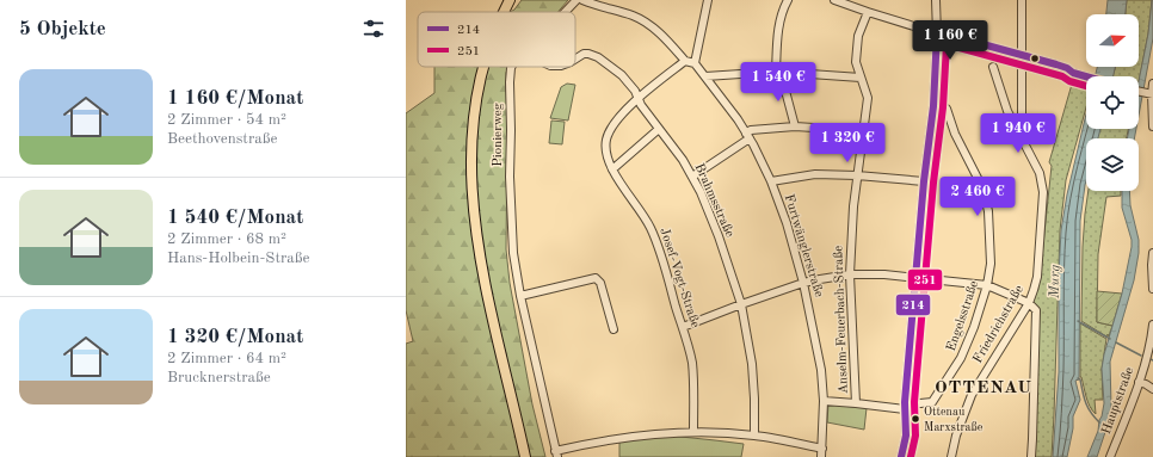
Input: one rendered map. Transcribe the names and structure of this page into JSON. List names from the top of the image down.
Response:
{
  "streets": {
    "street": [
      "Pionierweg",
      "Brahmsstraße",
      "Furtwänglerstraße",
      "Josef-Vogt-Straße",
      "Engelsstraße",
      "Anselm-Feuerbach-Straße",
      "Friedrichstraße",
      "Hauptstraße"
    ]
  },
  "crossings": [
    ["Brahmsstraße", "Josef-Vogt-Straße"]
  ],
  "districts": ["OTTENAU"],
  "water": ["Murg"],
  "places": ["Ottenau Marxstraße"],
  "lines": ["transit line 214", "transit line 251"],
  "legend": ["214", "251"],
  "north": "right",
  "page": {
    "heading": "5 Objekte",
    "price": [
      "1 160 €",
      "1 540 €",
      "1 940 €",
      "1 320 €",
      "2 460 €"
    ],
    "list": [
      {
        "name": "1 160 €/Monat",
        "note": "2 Zimmer · 54 m² · Beethovenstraße"
      },
      {
        "name": "1 540 €/Monat",
        "note": "2 Zimmer · 68 m² · Hans-Holbein-Straße"
      },
      {
        "name": "1 320 €/Monat",
        "note": "2 Zimmer · 64 m² · Brucknerstraße"
      }
    ]
  }
}
